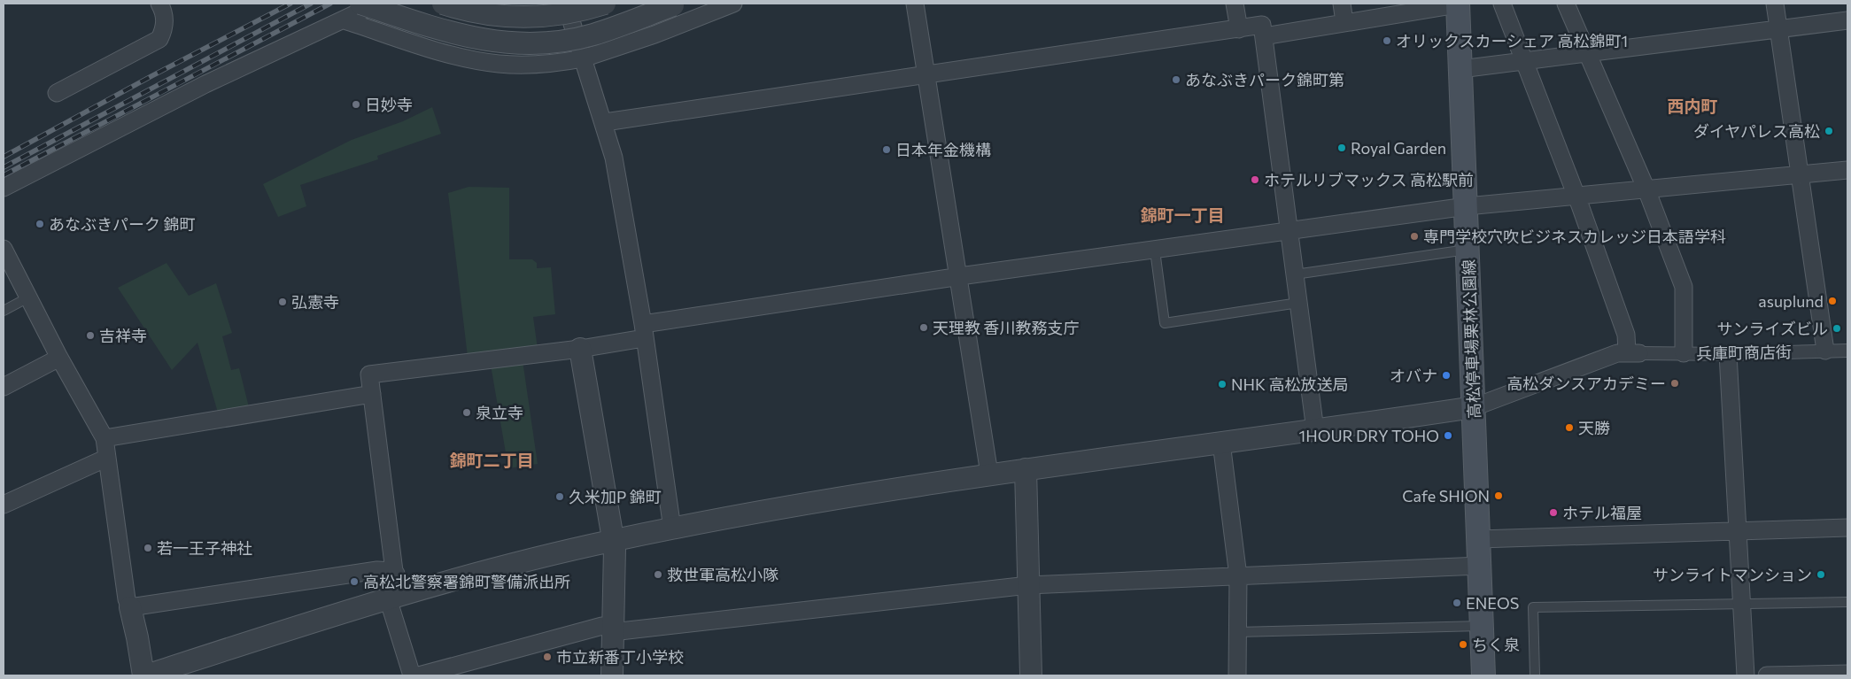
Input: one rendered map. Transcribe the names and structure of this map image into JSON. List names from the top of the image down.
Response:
{
  "streets": {
    "main road": ["高松停車場栗林公園線"],
    "street": ["兵庫町商店街"]
  },
  "districts": ["西内町", "錦町一丁目", "錦町二丁目"],
  "places": [
    "オリックスカーシェア 高松錦町1",
    "あなぶきパーク錦町第",
    "日妙寺",
    "ダイヤパレス高松",
    "Royal Garden",
    "日本年金機構",
    "ホテルリブマックス 高松駅前",
    "あなぶきパーク 錦町",
    "専門学校穴吹ビジネスカレッジ日本語学科",
    "asuplund",
    "弘憲寺",
    "天理教 香川教務支庁",
    "サンライズビル",
    "吉祥寺",
    "オバナ",
    "高松ダンスアカデミー",
    "NHK 高松放送局",
    "泉立寺",
    "天勝",
    "1HOUR DRY TOHO",
    "Cafe SHION",
    "久米加P 錦町",
    "ホテル福屋",
    "若一王子神社",
    "救世軍高松小隊",
    "サンライトマンション",
    "高松北警察署錦町警備派出所",
    "ENEOS",
    "ちく泉",
    "市立新番丁小学校"
  ]
}
